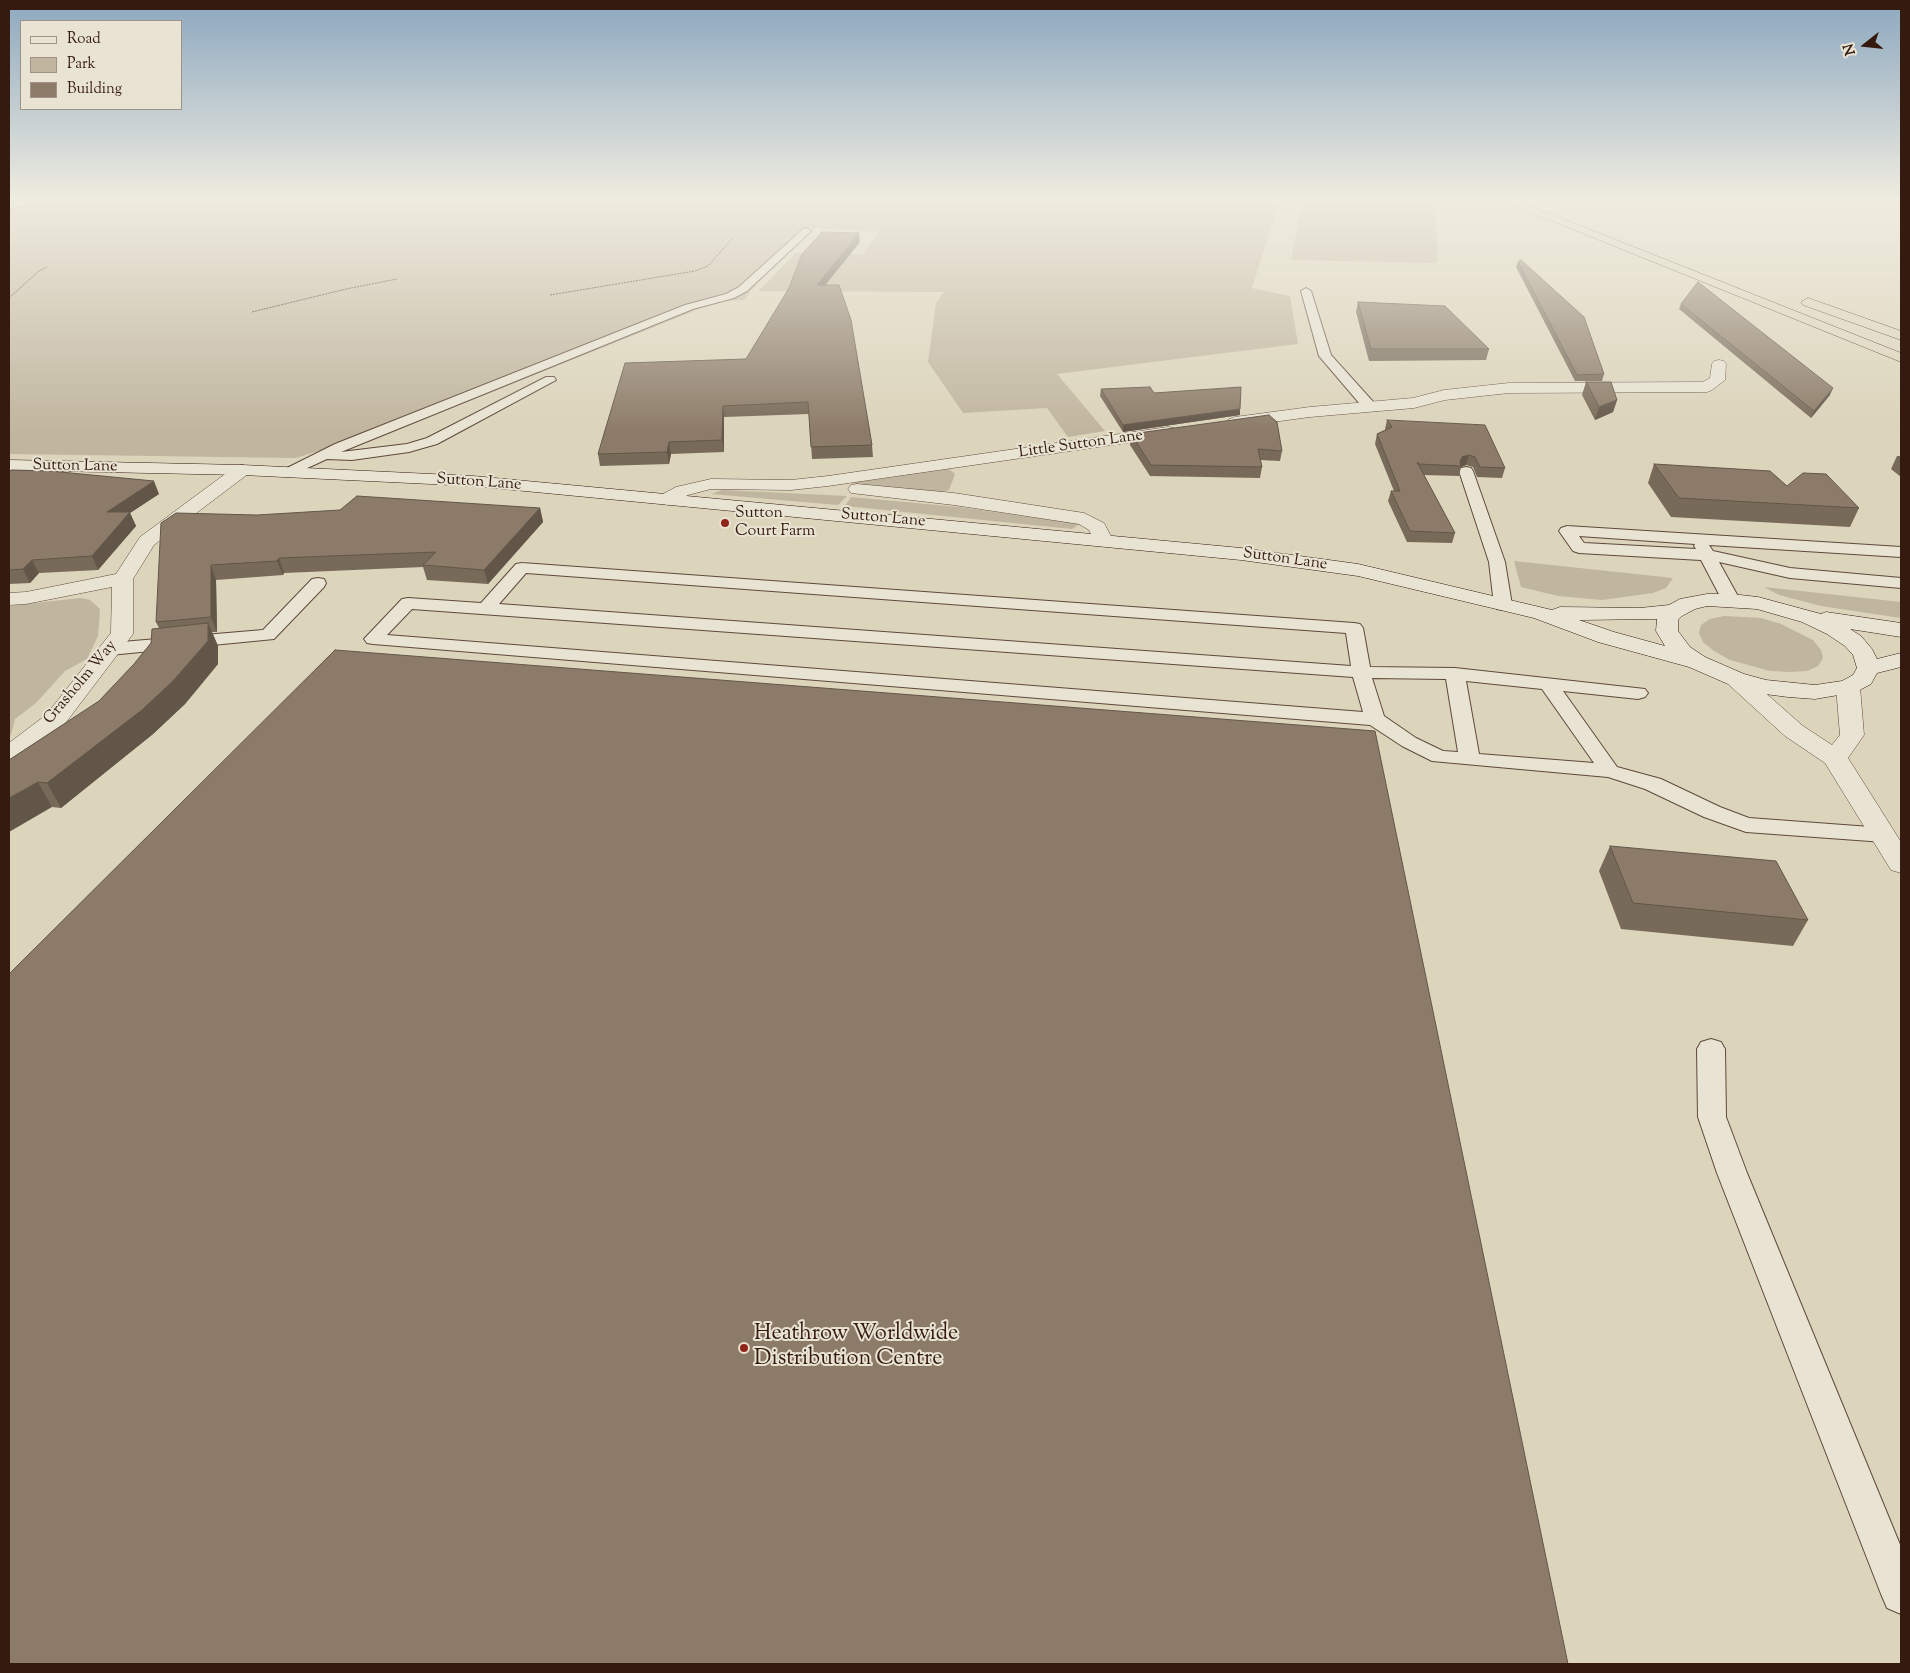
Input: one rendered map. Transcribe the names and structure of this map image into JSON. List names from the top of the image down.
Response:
{
  "streets": {
    "street": ["Little Sutton Lane", "Sutton Lane", "Grasholm Way"]
  },
  "crossings": [
    ["Little Sutton Lane", "Sutton Lane"]
  ],
  "places": ["Sutton Court Farm", "Heathrow Worldwide Distribution Centre"],
  "legend": ["Road", "Park", "Building"],
  "north": "left"
}
